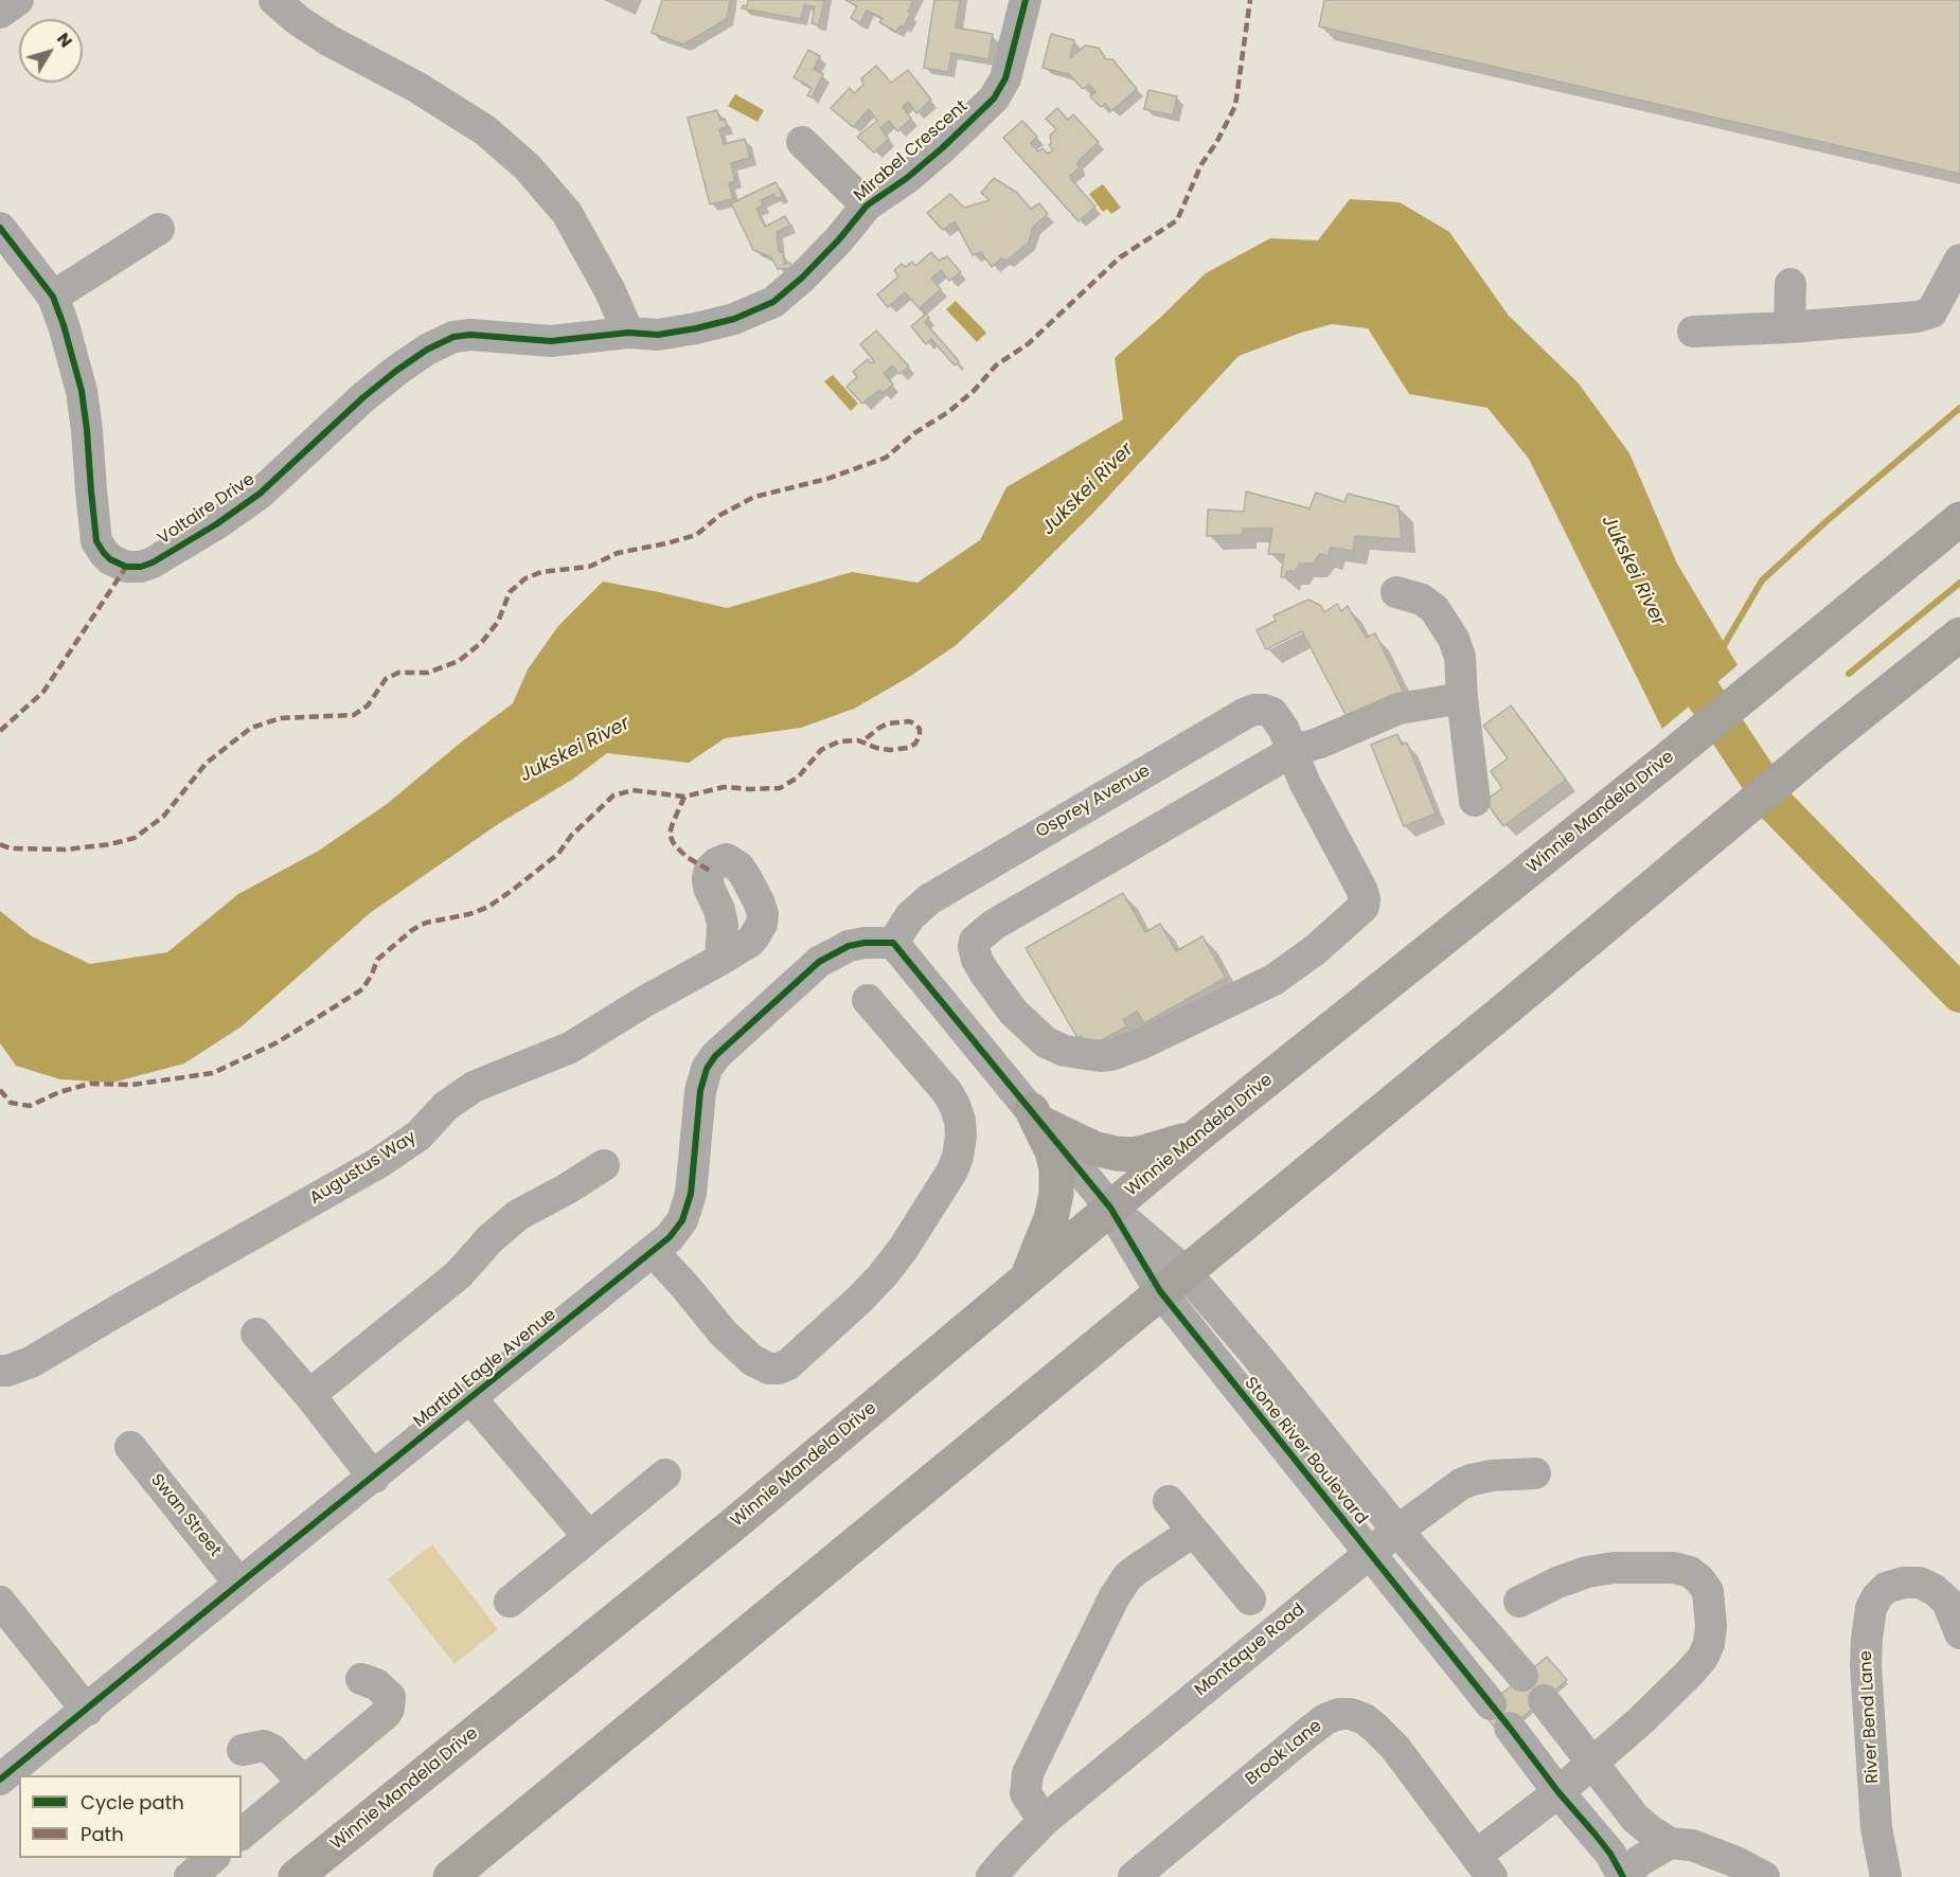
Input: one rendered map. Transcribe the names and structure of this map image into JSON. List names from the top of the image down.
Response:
{
  "streets": {
    "main road": ["Winnie Mandela Drive"],
    "street": [
      "Mirabel Crescent",
      "Voltaire Drive",
      "Osprey Avenue",
      "Augustus Way",
      "Martial Eagle Avenue",
      "Stone River Boulevard",
      "Swan Street",
      "Montaque Road",
      "River Bend Lane",
      "Brook Lane"
    ]
  },
  "crossings": [
    ["Mirabel Crescent", "Voltaire Drive"],
    ["Osprey Avenue", "Martial Eagle Avenue"],
    ["Osprey Avenue", "Stone River Boulevard"],
    ["Winnie Mandela Drive", "Stone River Boulevard"],
    ["Martial Eagle Avenue", "Stone River Boulevard"],
    ["Martial Eagle Avenue", "Swan Street"],
    ["Stone River Boulevard", "Montaque Road"],
    ["Stone River Boulevard", "Brook Lane"]
  ],
  "water": ["Jukskei River"],
  "legend": ["Cycle path", "Path"],
  "north": "top right"
}
